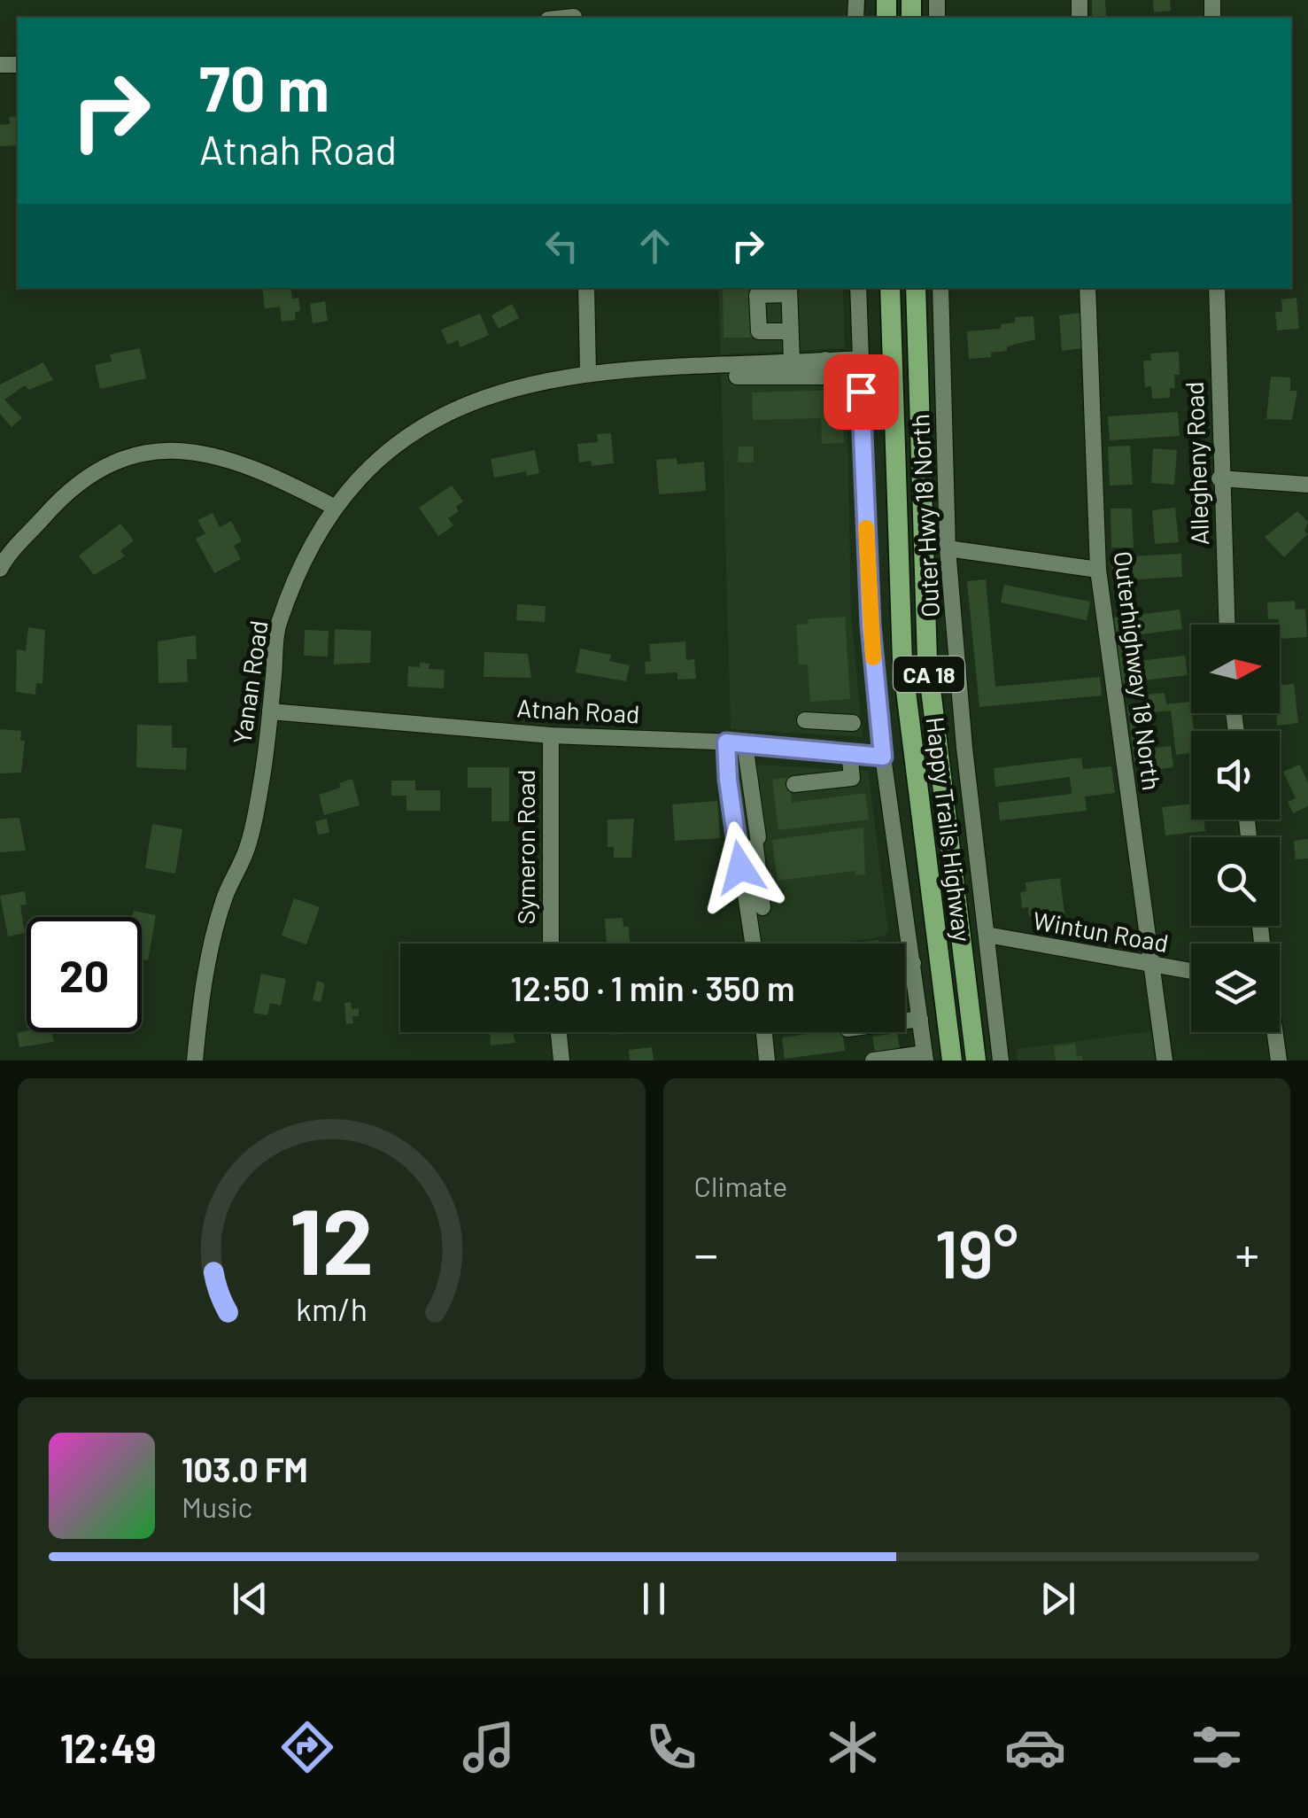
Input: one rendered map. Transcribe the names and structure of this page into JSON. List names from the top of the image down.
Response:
{
  "streets": {
    "main road": ["CA 18", "Happy Trails Highway"],
    "street": [
      "Allegheny Road",
      "Outer Hwy 18 North",
      "Outerhighway 18 North",
      "Yanan Road",
      "Atnah Road",
      "Symeron Road",
      "Wintun Road"
    ]
  },
  "crossings": [
    ["Outer Hwy 18 North", "Wintun Road"],
    ["Outerhighway 18 North", "Wintun Road"],
    ["Yanan Road", "Atnah Road"],
    ["Atnah Road", "Symeron Road"]
  ],
  "north": "right",
  "page": {
    "turn": ["70 m", "Atnah Road"],
    "limit": "20",
    "trip": "12:50 · 1 min · 350 m",
    "tile": "Climate",
    "heat": ["−", "19°", "+"],
    "song": ["103.0 FM", "Music"],
    "tabs": "12:49",
    "gauge": ["12", "km/h"]
  }
}
